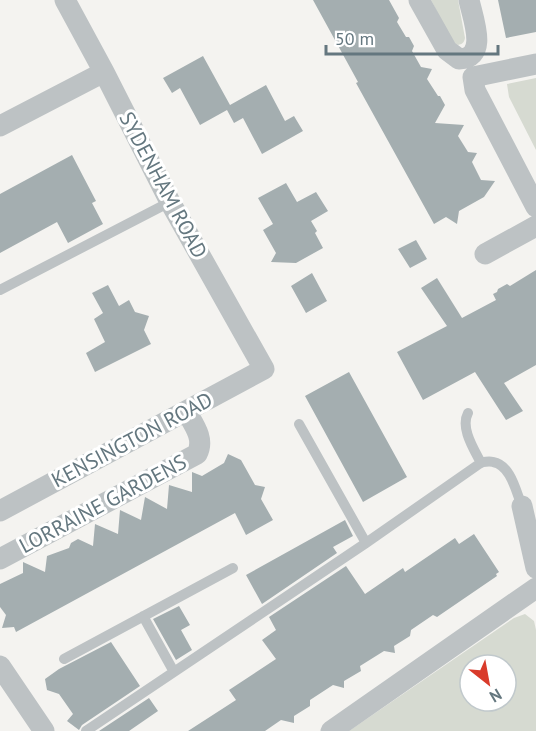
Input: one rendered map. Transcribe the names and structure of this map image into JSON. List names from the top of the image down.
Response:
{
  "streets": {
    "street": ["SYDENHAM ROAD", "KENSINGTON ROAD", "LORRAINE GARDENS"]
  },
  "crossings": [
    ["SYDENHAM ROAD", "KENSINGTON ROAD"],
    ["KENSINGTON ROAD", "LORRAINE GARDENS"]
  ],
  "scale_bar": "50 m",
  "north": "bottom right"
}
